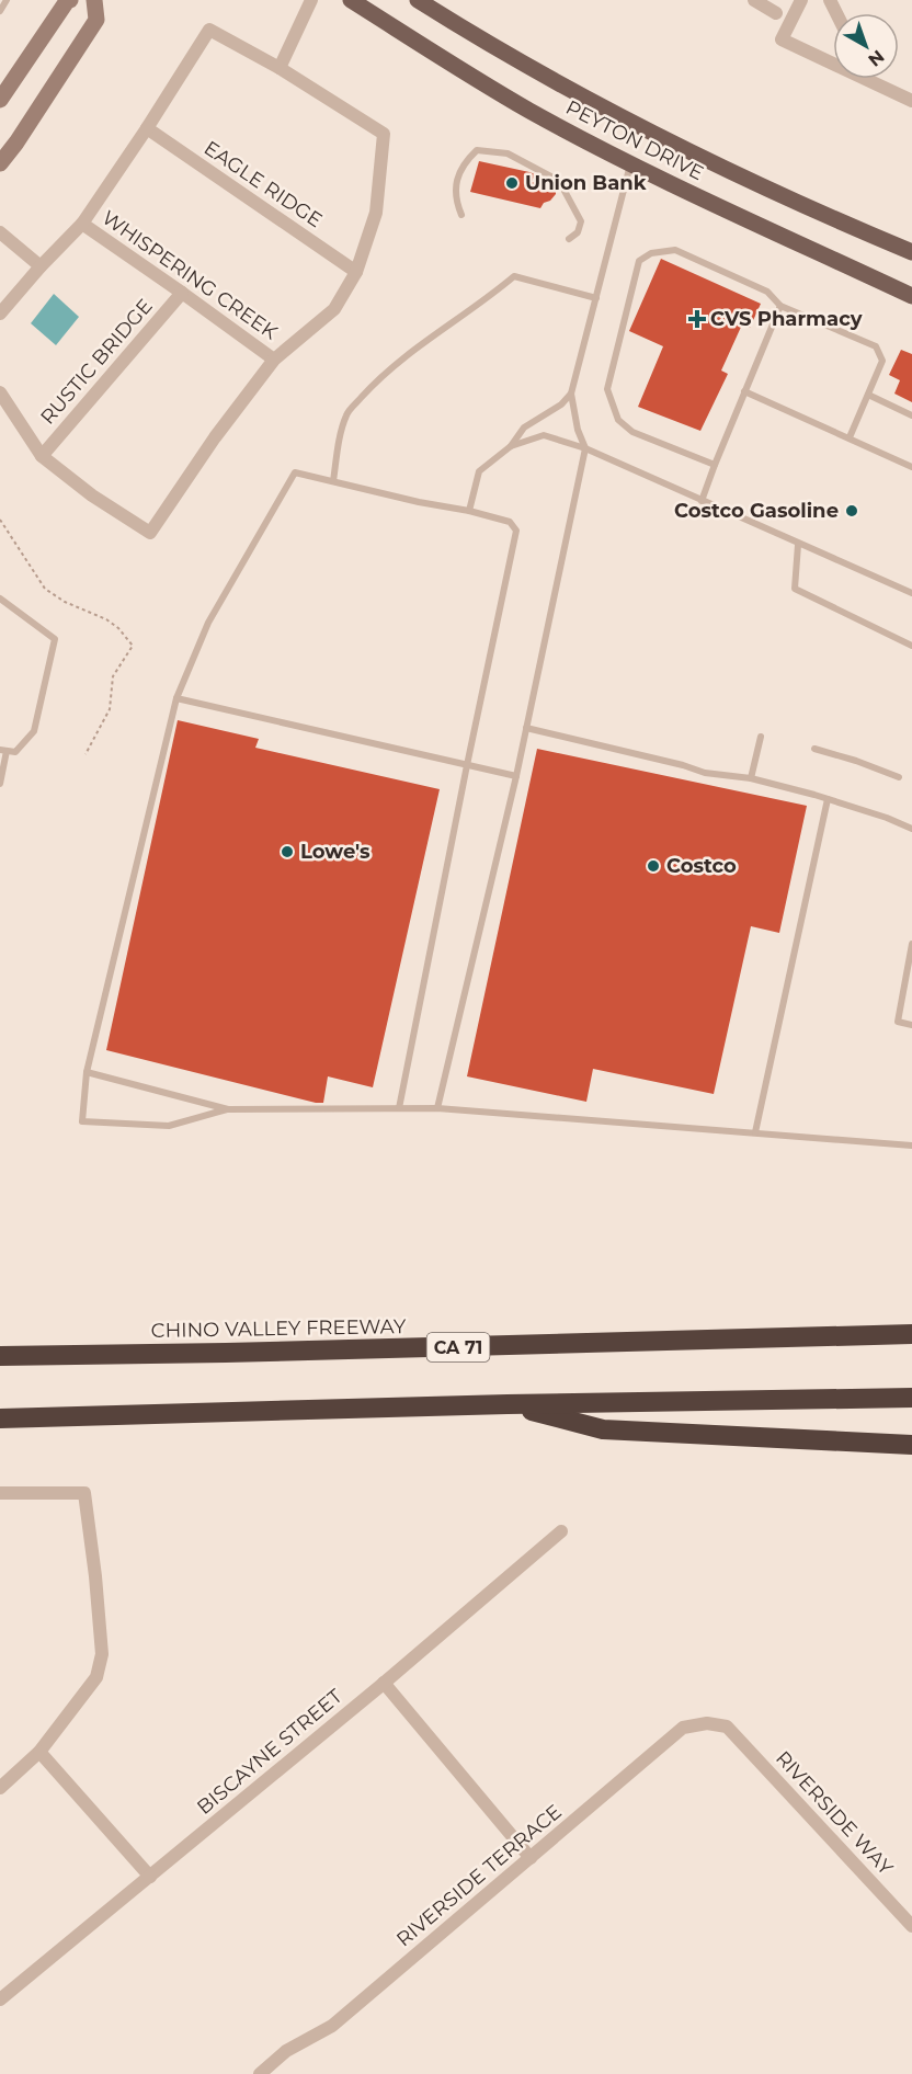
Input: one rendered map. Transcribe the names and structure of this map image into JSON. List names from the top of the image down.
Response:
{
  "streets": {
    "highway": ["CHINO VALLEY FREEWAY", "CA 71"],
    "main road": ["PEYTON DRIVE"],
    "street": [
      "EAGLE RIDGE",
      "WHISPERING CREEK",
      "RUSTIC BRIDGE",
      "BISCAYNE STREET",
      "RIVERSIDE WAY",
      "RIVERSIDE TERRACE"
    ]
  },
  "crossings": [
    ["WHISPERING CREEK", "RUSTIC BRIDGE"],
    ["RIVERSIDE WAY", "RIVERSIDE TERRACE"]
  ],
  "places": {
    "other": [
      "Union Bank",
      "Costco Gasoline",
      "Lowe's",
      "Costco"
    ],
    "health": ["CVS Pharmacy"]
  },
  "north": "bottom right"
}
